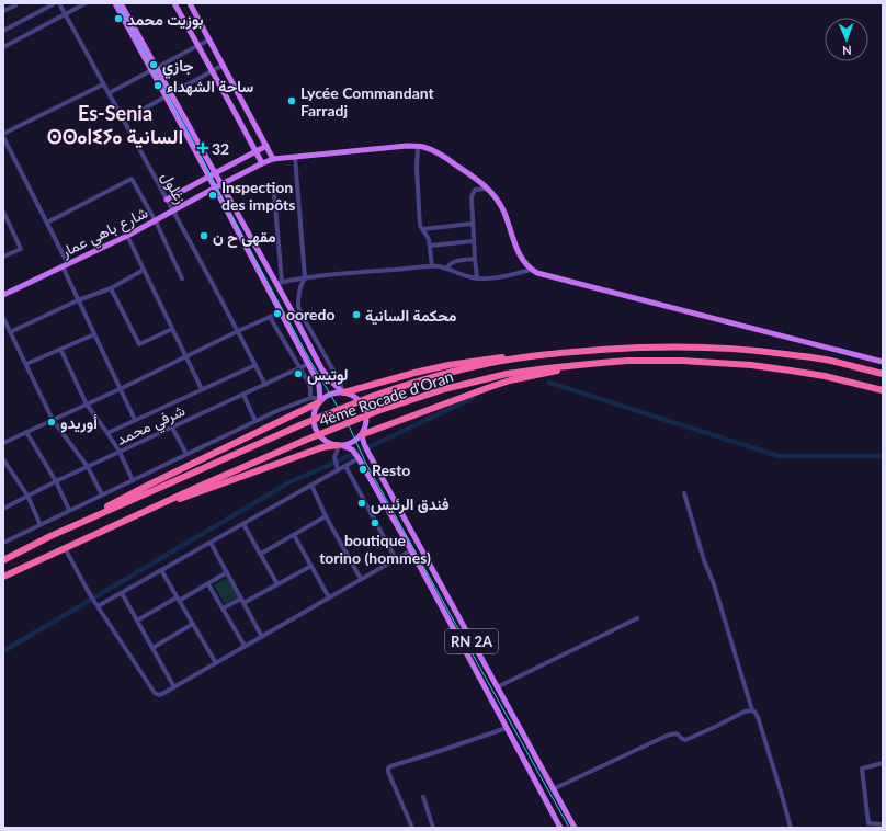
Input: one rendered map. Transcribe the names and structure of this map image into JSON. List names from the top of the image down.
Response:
{
  "streets": {
    "highway": ["4ème Rocade d'Oran"],
    "main road": ["شارع باهي عمار", "RN 2A"],
    "street": ["زغلول", "شرفي محمد"]
  },
  "crossings": [
    ["زغلول", "شارع باهي عمار"],
    ["زغلول", "شرفي محمد"]
  ],
  "districts": ["Es-Senia ⵙⵙⴰⵏⵉⵢⴰ السانية"],
  "places": {
    "other": [
      "بوزيت محمد",
      "جازي",
      "ساحة الشهداء",
      "Lycée Commandant Farradj",
      "Inspection des impôts",
      "مقهى ح ن",
      "ooredo",
      "محكمة السانية",
      "لوتيس",
      "أوريدو",
      "Resto",
      "فندق الرئيس",
      "boutique torino (hommes)"
    ],
    "health": ["32"]
  },
  "north": "bottom"
}
